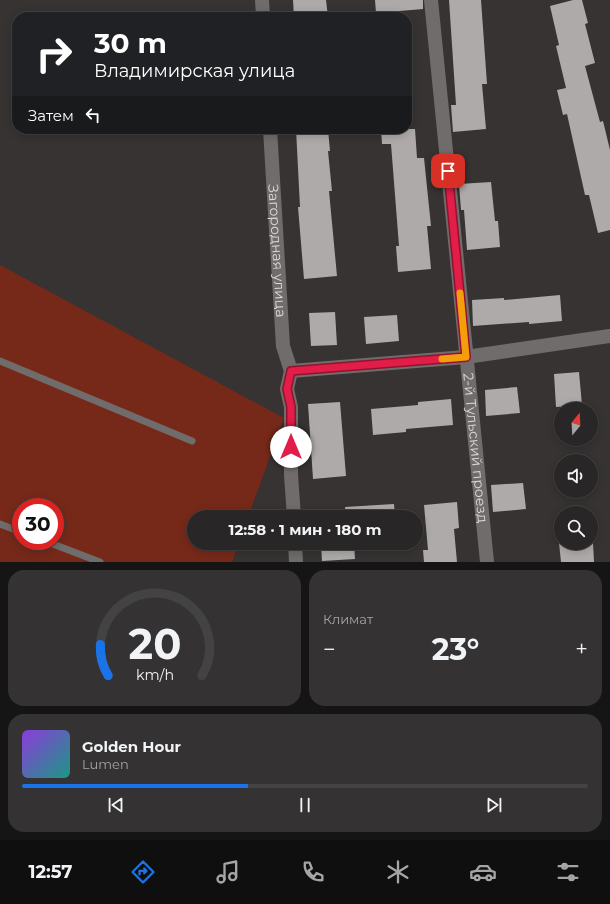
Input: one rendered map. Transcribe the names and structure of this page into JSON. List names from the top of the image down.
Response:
{
  "streets": {
    "street": ["Загородная улица", "2-й Тульский проезд"]
  },
  "north": "top",
  "page": {
    "turn": ["30 m", "Владимирская улица"],
    "then": "Затем",
    "limit": "30",
    "trip": "12:58 · 1 мин · 180 m",
    "tile": "Климат",
    "heat": ["−", "23°", "+"],
    "song": ["Golden Hour", "Lumen"],
    "tabs": "12:57",
    "gauge": ["20", "km/h"]
  }
}
